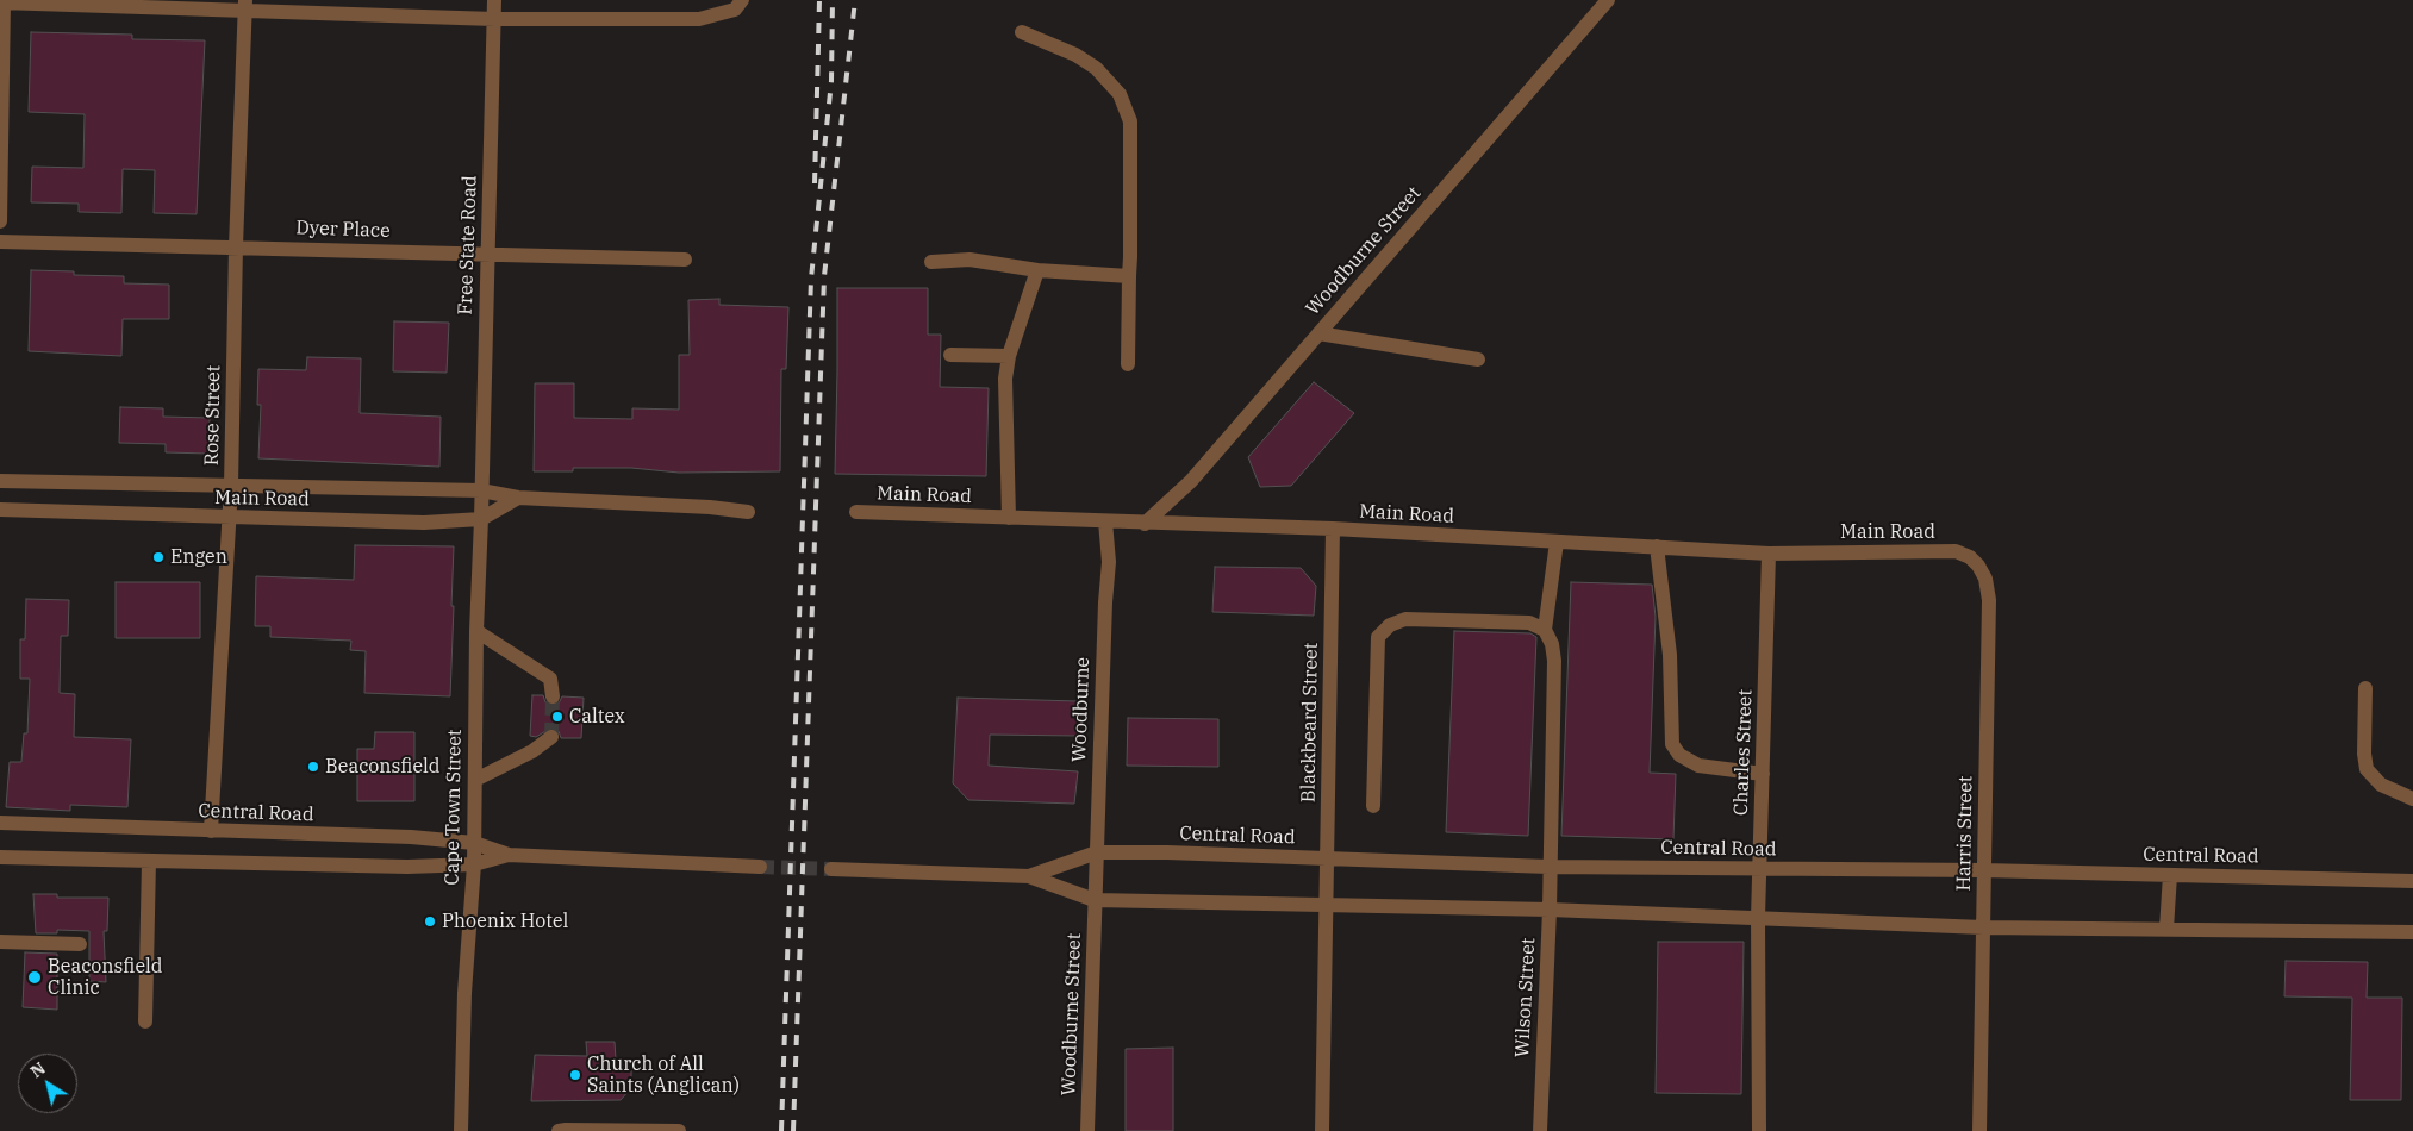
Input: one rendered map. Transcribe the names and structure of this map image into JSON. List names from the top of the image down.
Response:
{
  "streets": {
    "street": [
      "Dyer Place",
      "Free State Road",
      "Woodburne Street",
      "Rose Street",
      "Main Road",
      "Woodburne",
      "Blackbeard Street",
      "Charles Street",
      "Cape Town Street",
      "Central Road",
      "Harris Street",
      "Wilson Street"
    ]
  },
  "crossings": [
    ["Dyer Place", "Free State Road"],
    ["Dyer Place", "Rose Street"],
    ["Free State Road", "Main Road"],
    ["Free State Road", "Cape Town Street"],
    ["Woodburne Street", "Main Road"],
    ["Woodburne Street", "Woodburne"],
    ["Woodburne Street", "Central Road"],
    ["Rose Street", "Main Road"],
    ["Rose Street", "Central Road"],
    ["Main Road", "Woodburne"],
    ["Main Road", "Blackbeard Street"],
    ["Main Road", "Charles Street"],
    ["Main Road", "Cape Town Street"],
    ["Main Road", "Harris Street"],
    ["Woodburne", "Central Road"],
    ["Blackbeard Street", "Central Road"],
    ["Charles Street", "Central Road"],
    ["Cape Town Street", "Central Road"],
    ["Central Road", "Harris Street"],
    ["Central Road", "Wilson Street"]
  ],
  "places": [
    "Engen",
    "Caltex",
    "Beaconsfield",
    "Phoenix Hotel",
    "Beaconsfield Clinic",
    "Church of All Saints (Anglican)"
  ],
  "north": "top left"
}
